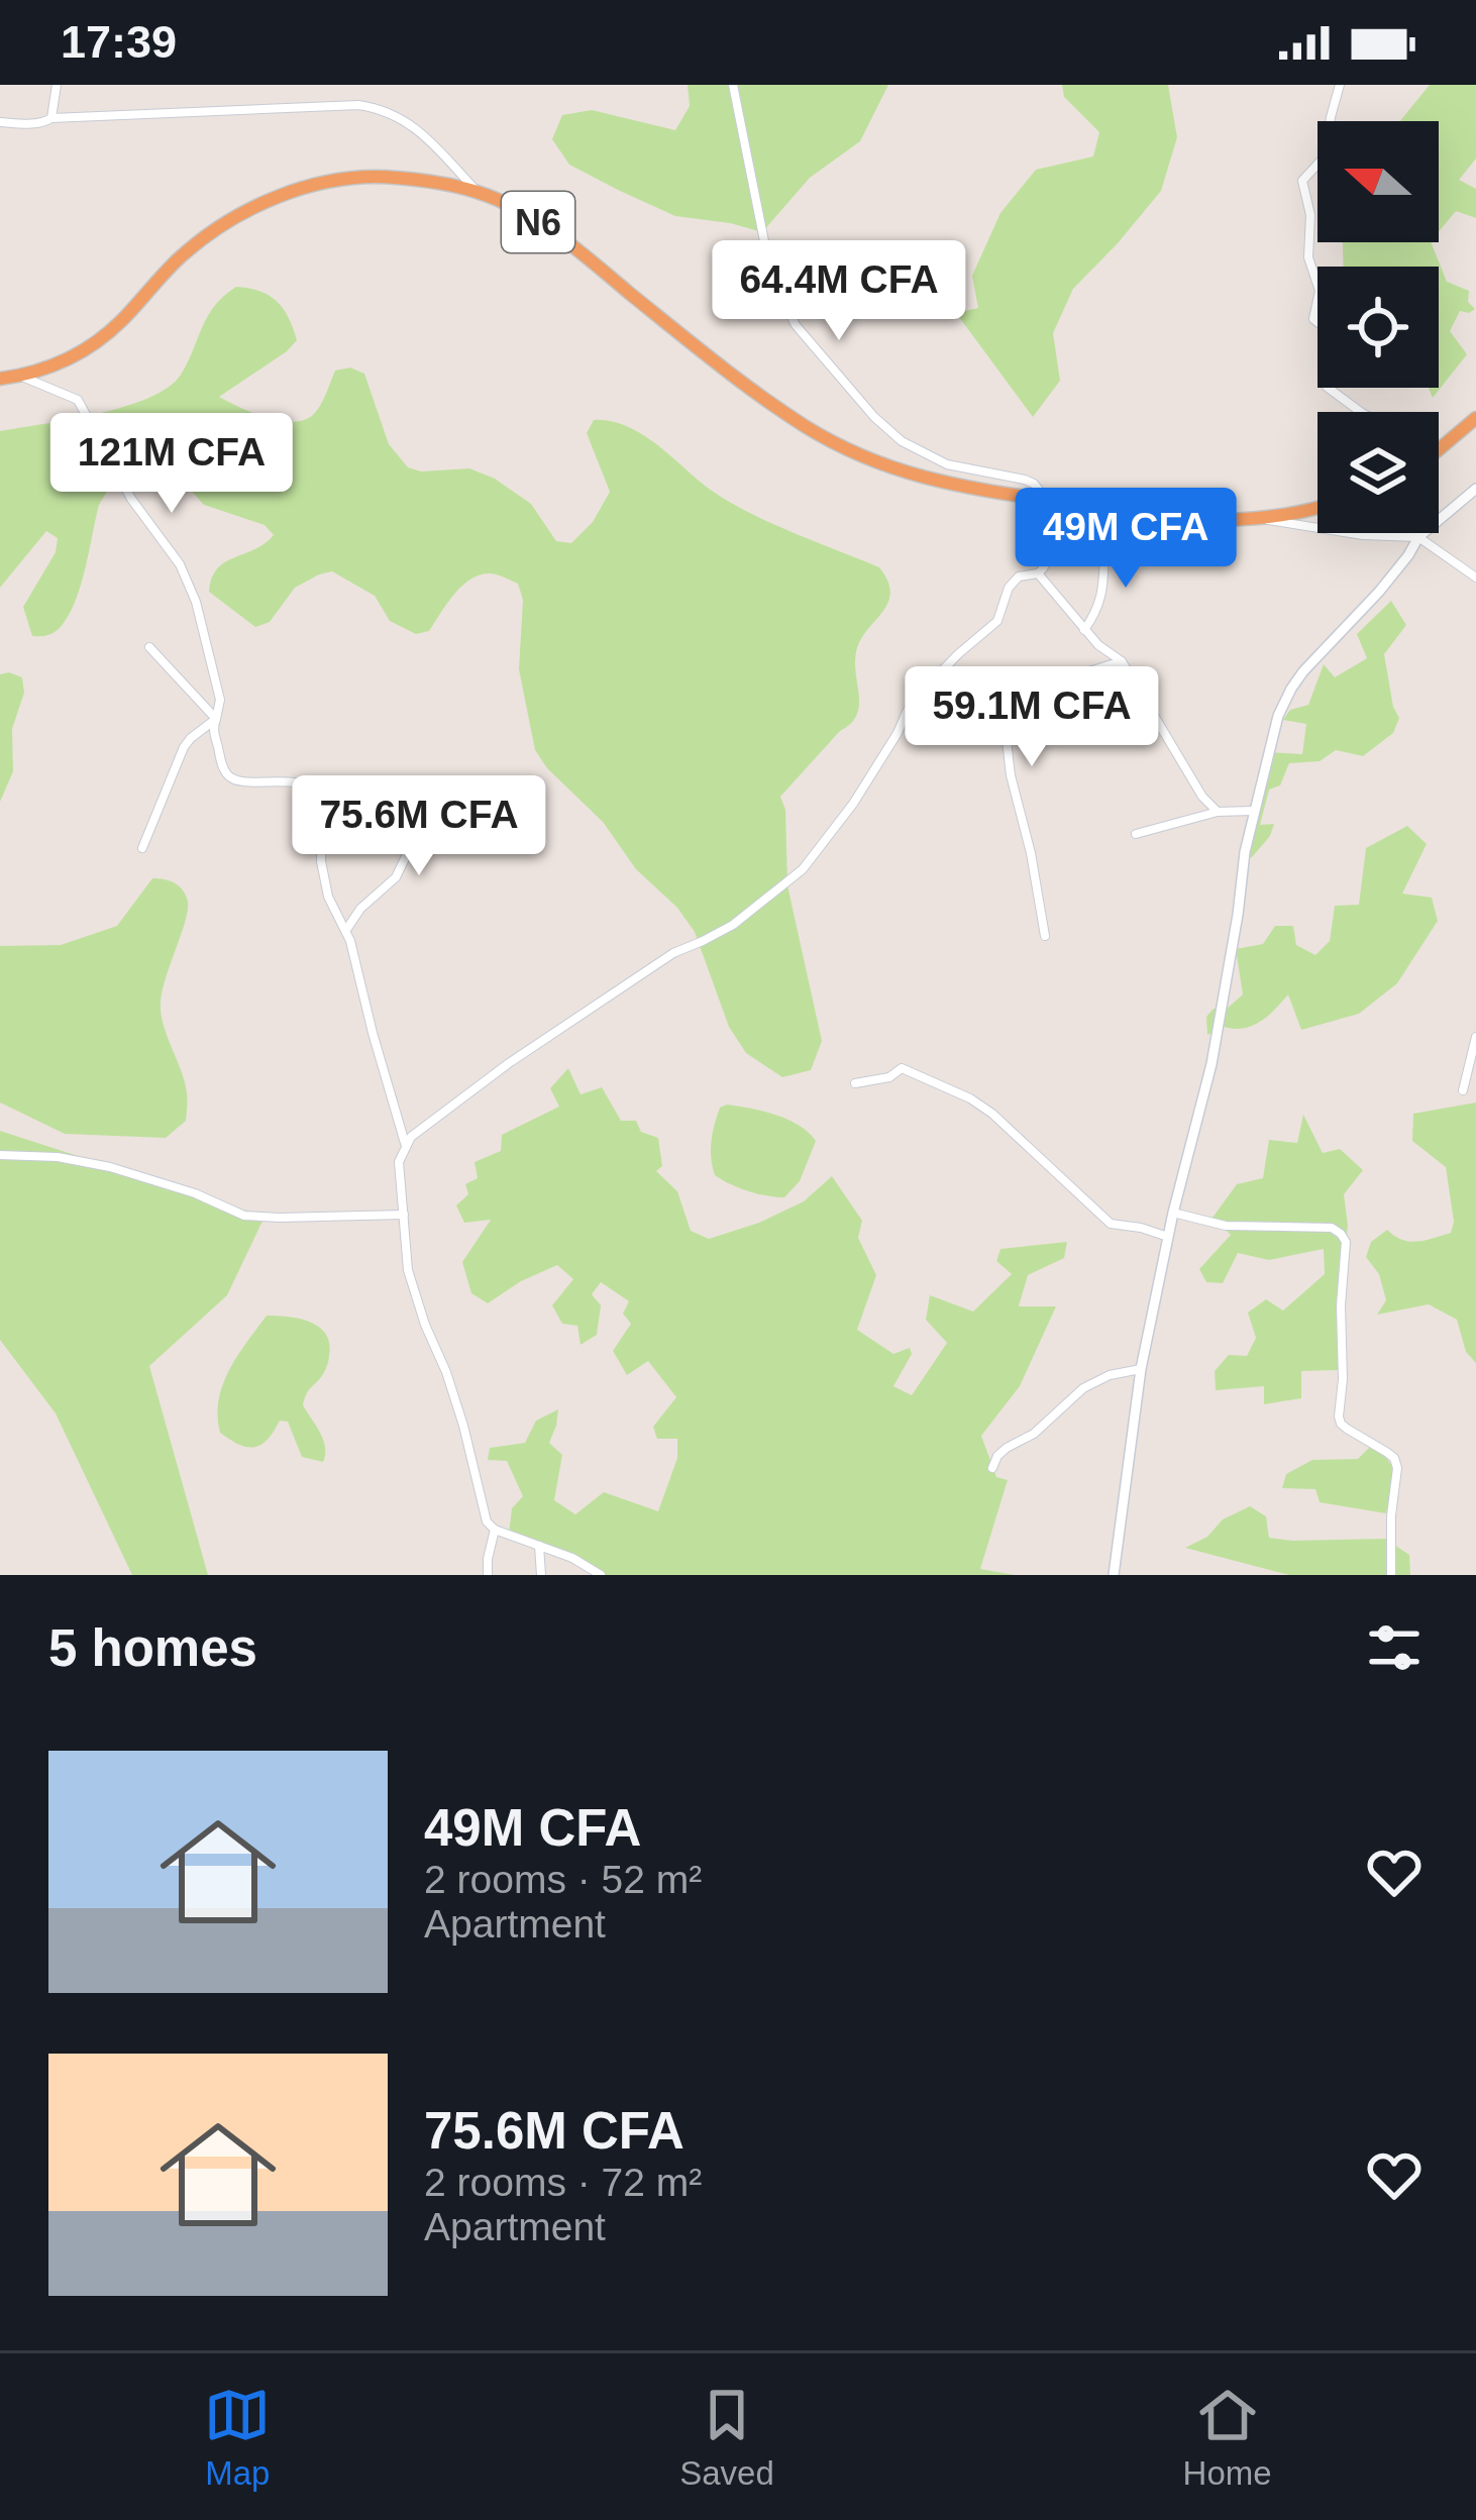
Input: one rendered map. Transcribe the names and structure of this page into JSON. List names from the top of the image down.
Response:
{
  "streets": {
    "highway": ["N6"]
  },
  "north": "left",
  "page": {
    "status": "17:39",
    "price": [
      "64.4M CFA",
      "121M CFA",
      "49M CFA",
      "59.1M CFA",
      "75.6M CFA"
    ],
    "heading": "5 homes",
    "list": [
      {
        "name": "49M CFA",
        "note": "2 rooms · 52 m² · Apartment"
      },
      {
        "name": "75.6M CFA",
        "note": "2 rooms · 72 m² · Apartment"
      }
    ],
    "tabs": ["Map", "Saved", "Home"]
  }
}
